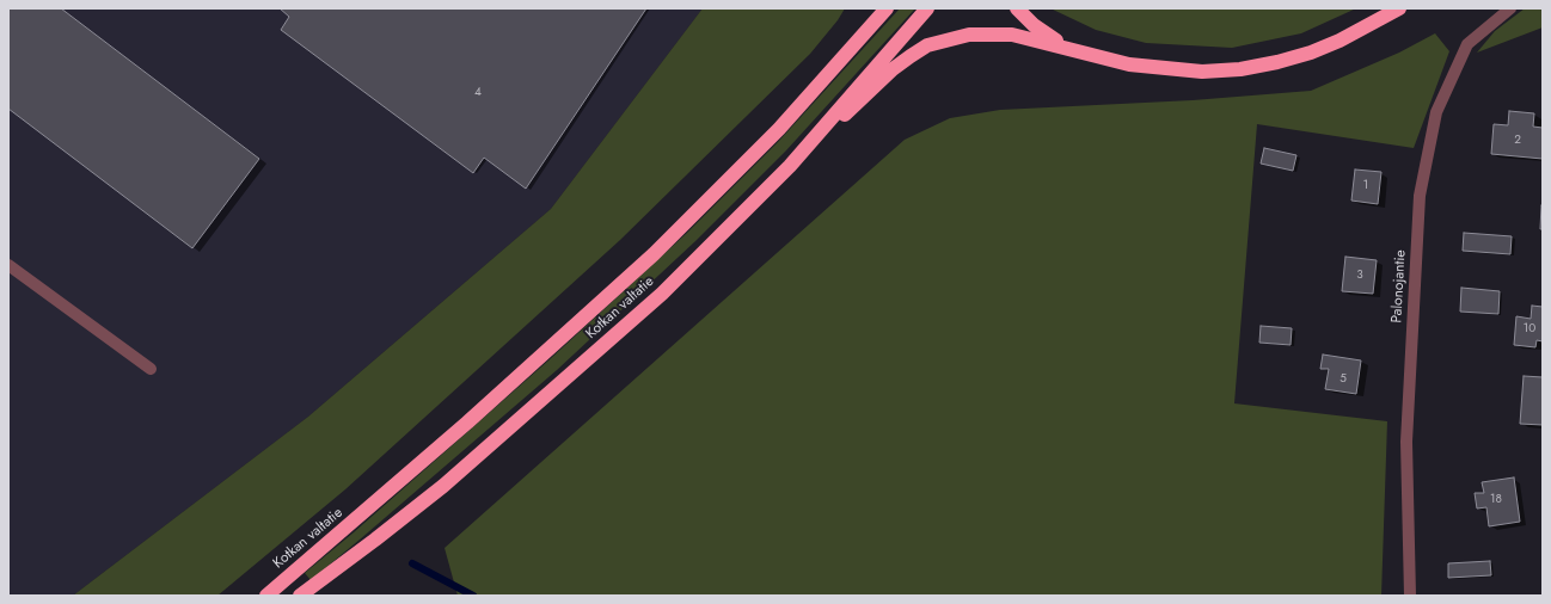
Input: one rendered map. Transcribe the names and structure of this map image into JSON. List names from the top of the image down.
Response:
{
  "streets": {
    "highway": ["Kotkan valtatie"],
    "street": ["Palonojantie"]
  },
  "house_numbers": [
    "4",
    "2",
    "1",
    "3",
    "10",
    "5",
    "18"
  ]
}
